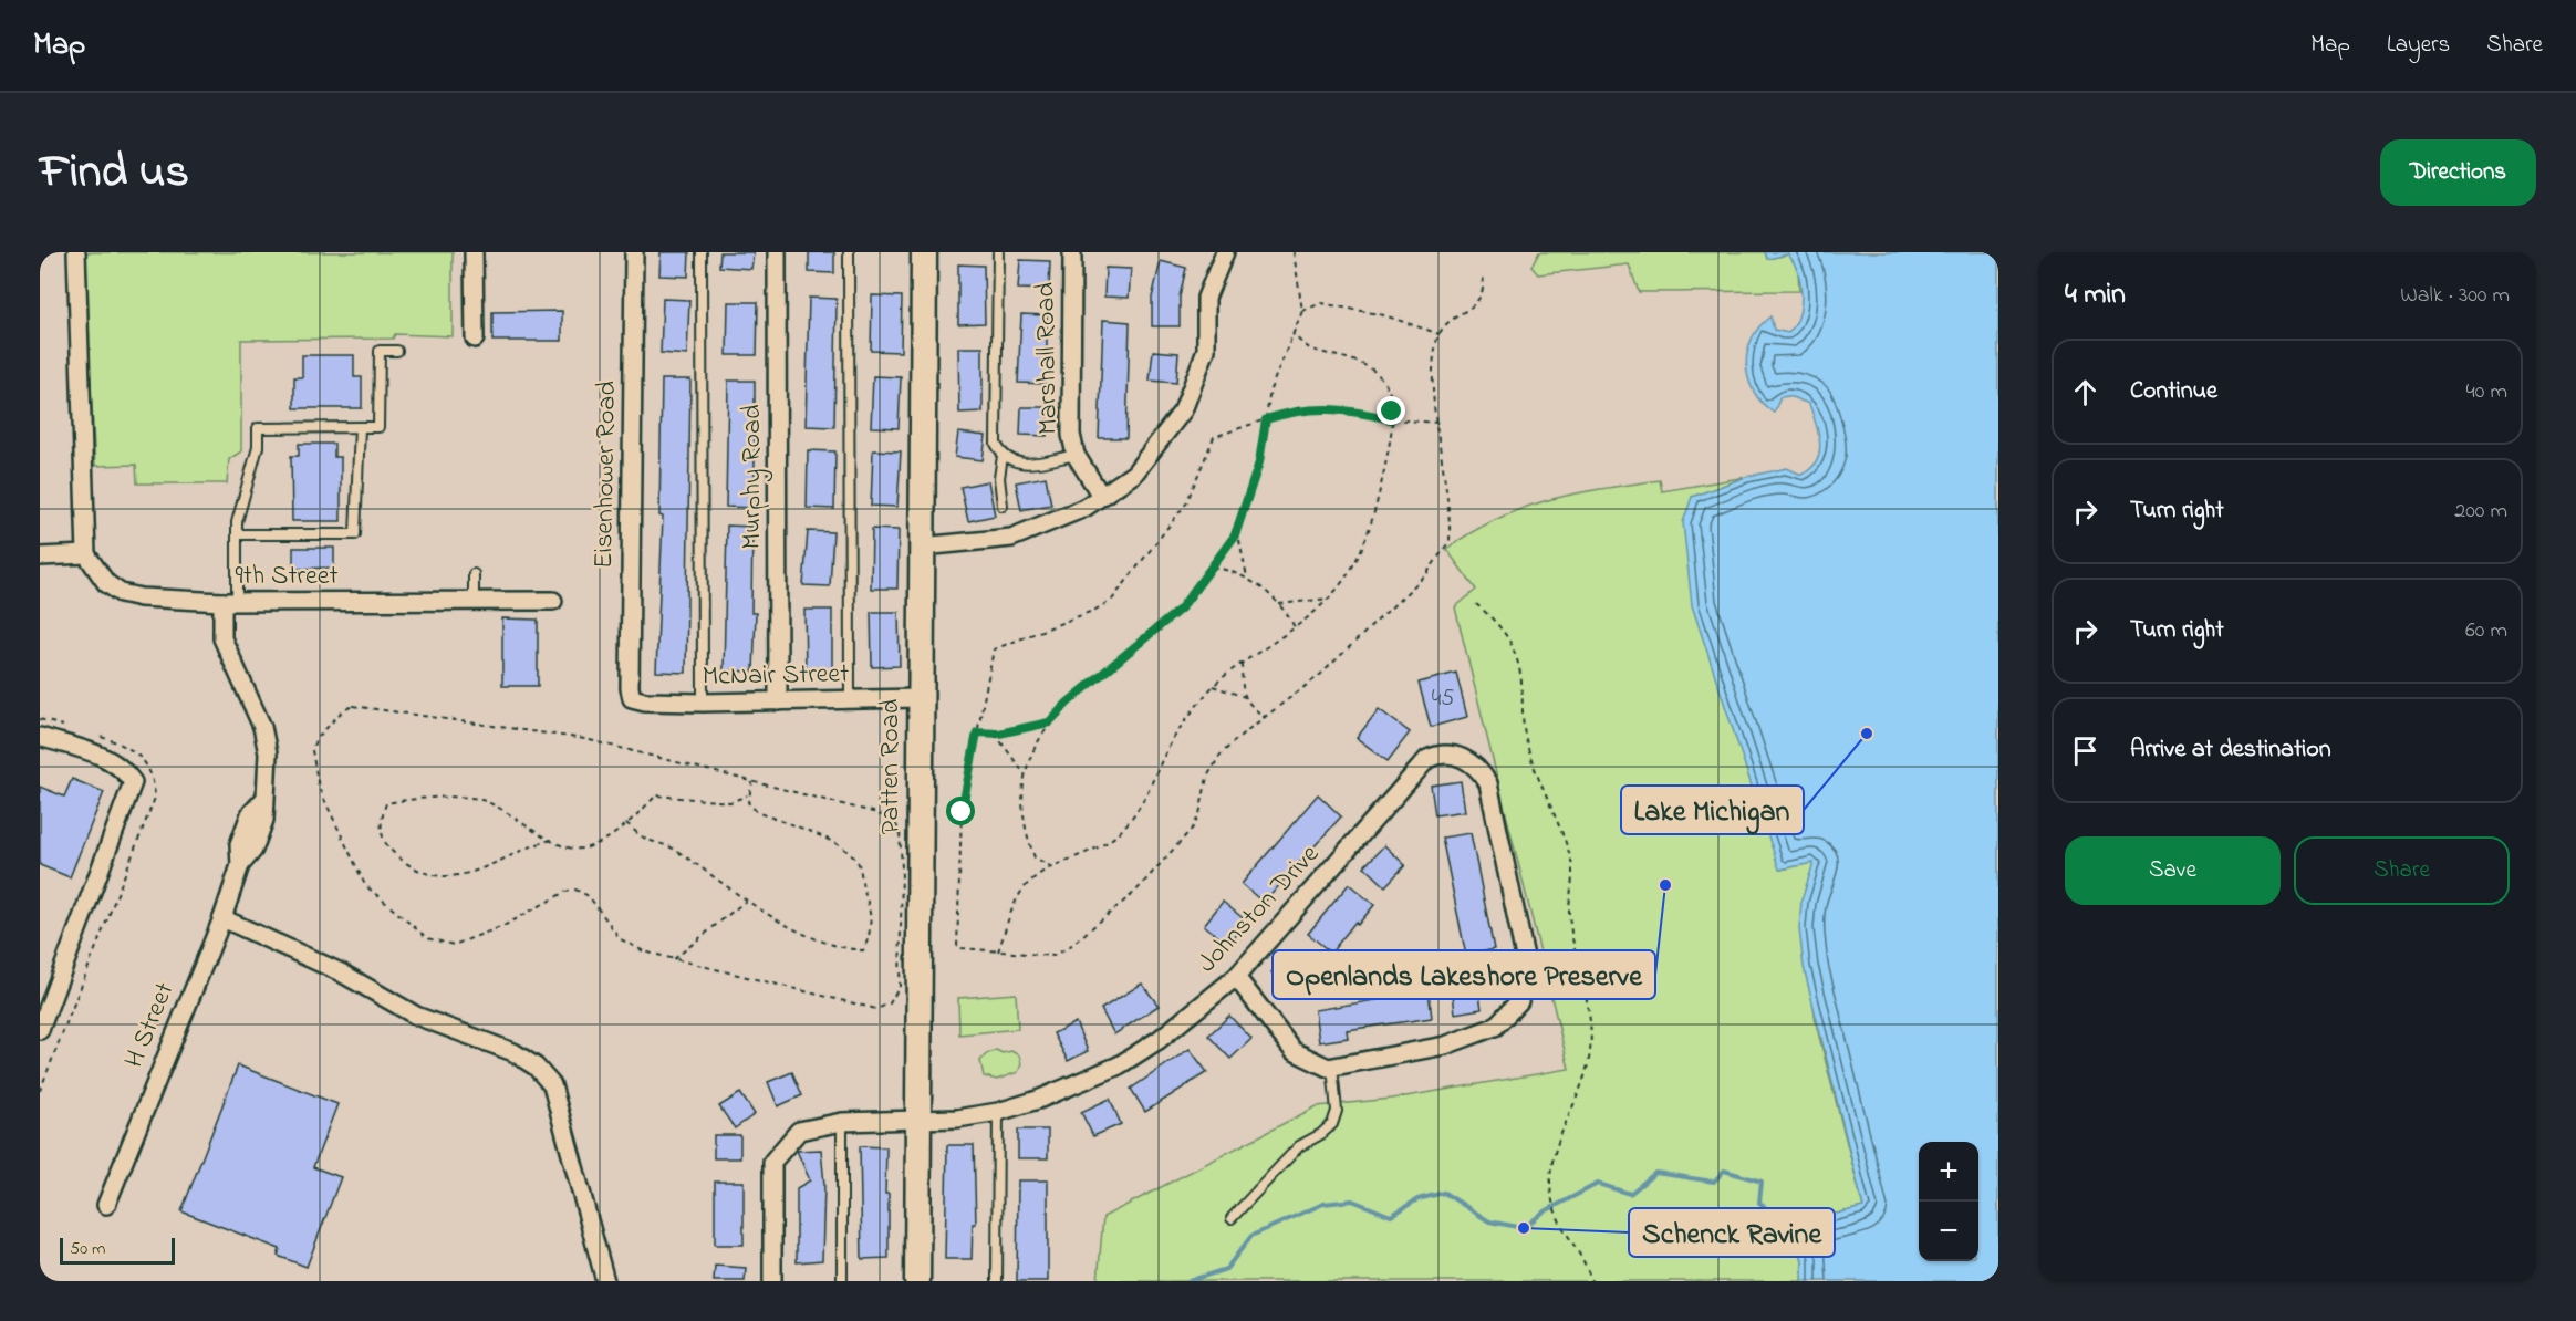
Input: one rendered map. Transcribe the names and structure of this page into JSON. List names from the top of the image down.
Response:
{
  "streets": {
    "street": [
      "Marshall Road",
      "Eisenhower Road",
      "Murphy Road",
      "9th Street",
      "McNair Street",
      "Patten Road",
      "Johnston Drive",
      "H Street"
    ]
  },
  "crossings": [
    ["Eisenhower Road", "McNair Street"],
    ["Murphy Road", "McNair Street"],
    ["9th Street", "H Street"],
    ["McNair Street", "Patten Road"],
    ["Patten Road", "Johnston Drive"]
  ],
  "places": ["Lake Michigan", "Openlands Lakeshore Preserve", "Schenck Ravine"],
  "house_numbers": ["45"],
  "scale_bar": "50 m",
  "page": {
    "header": "Map",
    "nav": ["Map", "Layers", "Share"],
    "title": "Find us",
    "buttons": [
      "Directions",
      ["Save", "Share"]
    ],
    "heading": ["4 min", "Walk · 300 m"],
    "list": [
      ["Continue", "40 m"],
      ["Turn right", "200 m"],
      ["Turn right", "60 m"],
      "Arrive at destination"
    ],
    "map_buttons": ["+", "−"],
    "scale": "50 m"
  }
}
